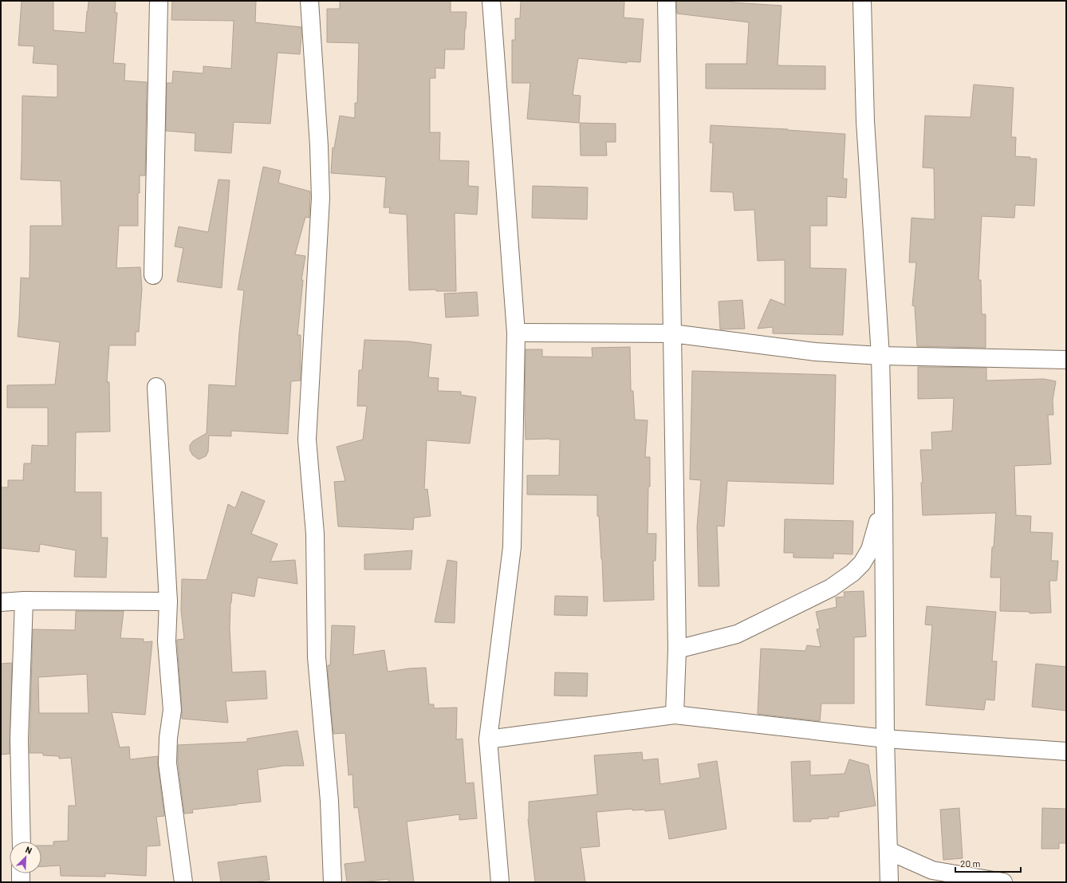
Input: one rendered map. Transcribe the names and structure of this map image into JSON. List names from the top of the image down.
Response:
{
  "scale_bar": "20 m",
  "north": "top right"
}
